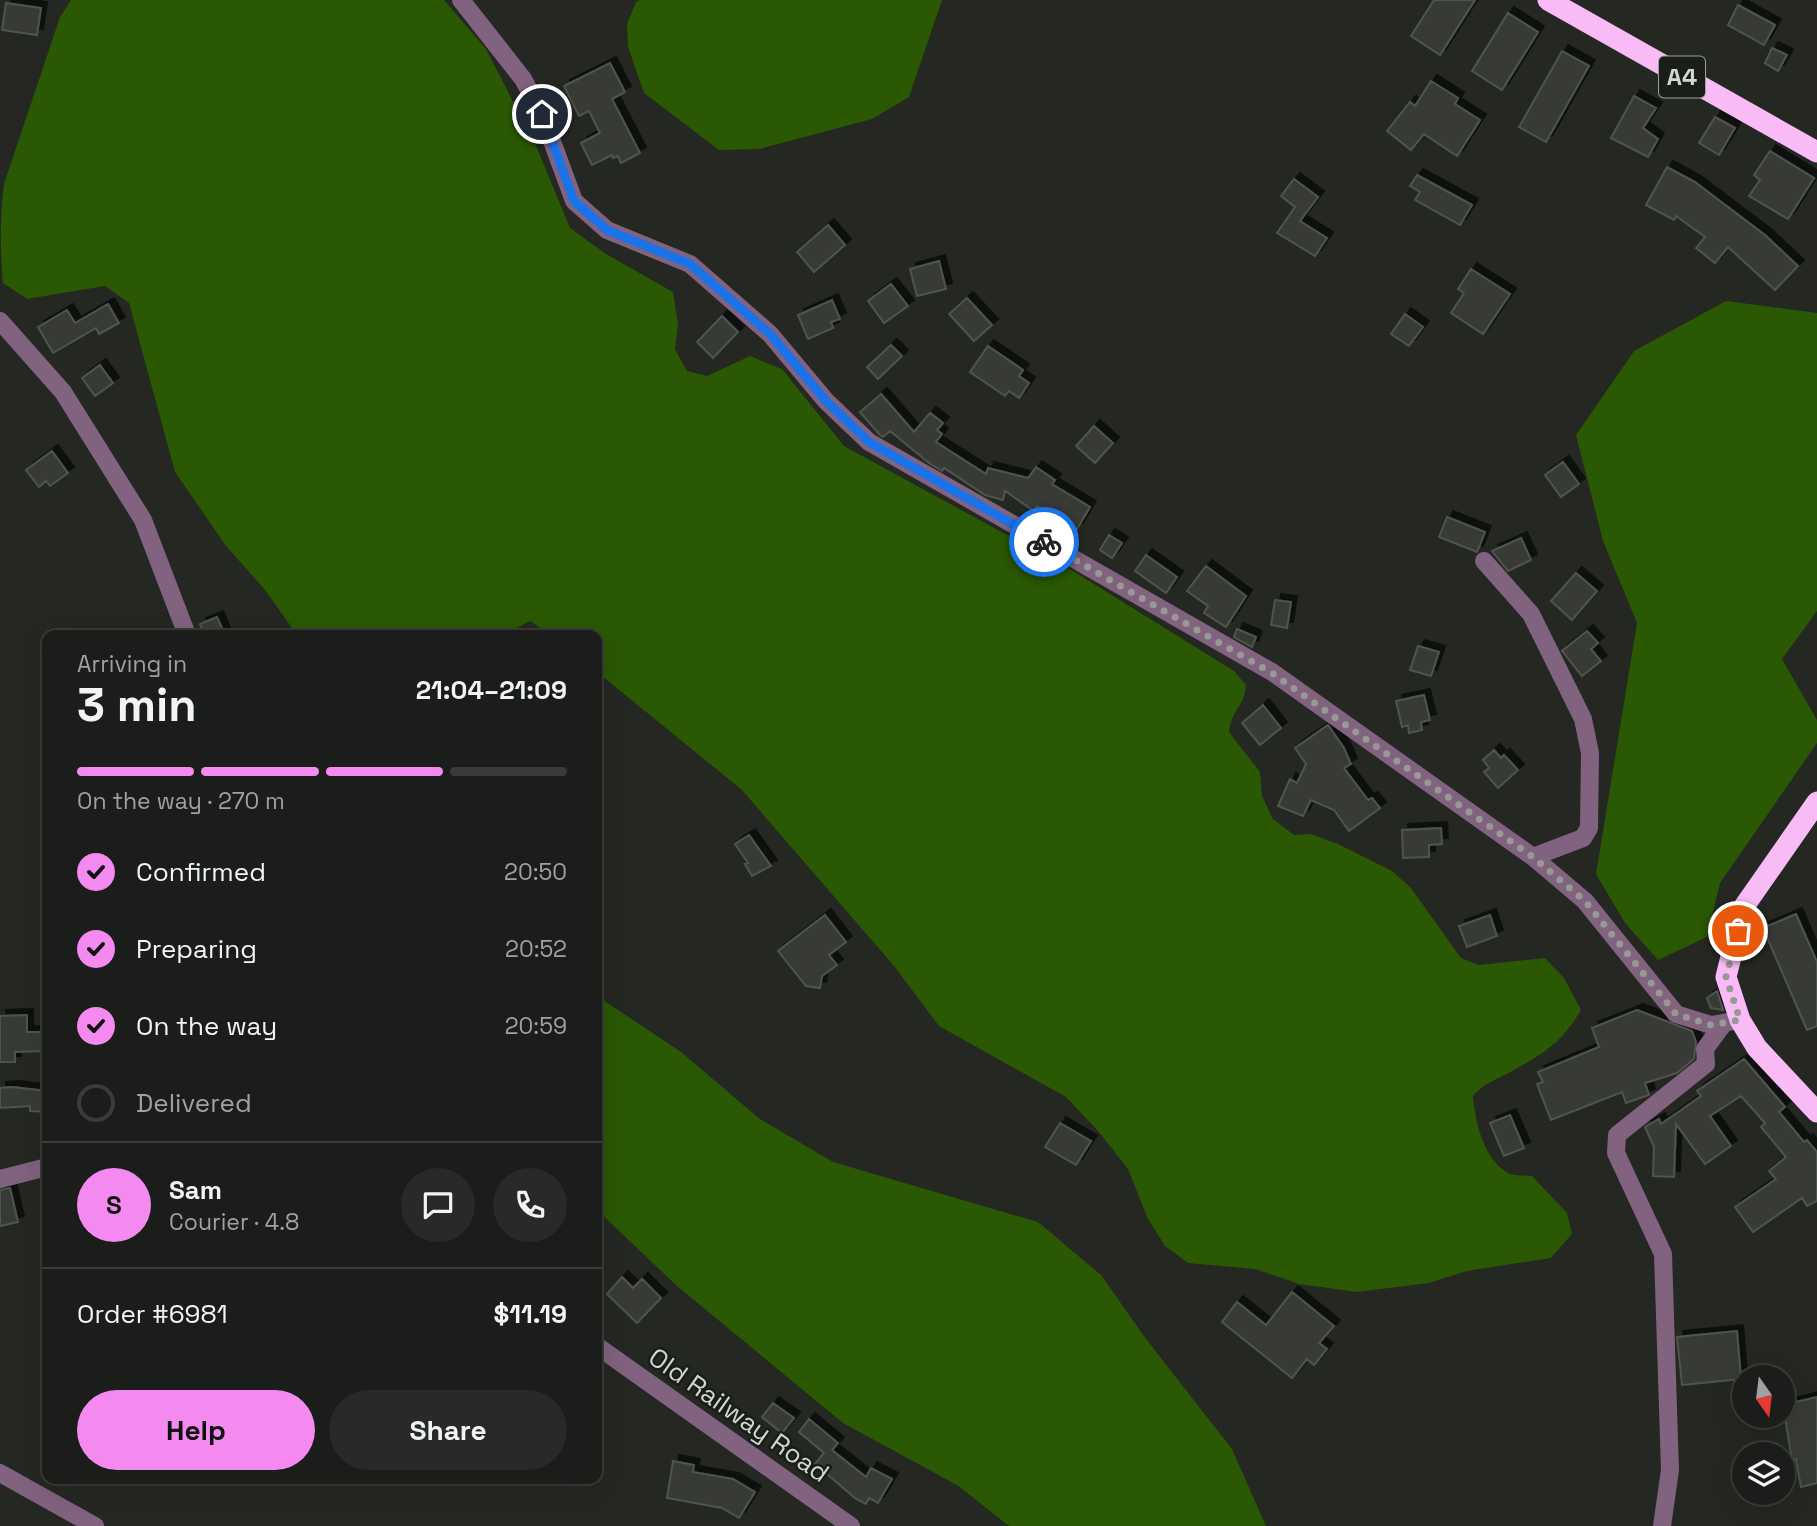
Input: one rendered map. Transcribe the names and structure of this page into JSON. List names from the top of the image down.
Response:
{
  "streets": {
    "highway": ["A4"],
    "street": ["Old Railway Road"]
  },
  "north": "bottom",
  "page": {
    "heading": ["3 min", "Arriving in", "21:04–21:09"],
    "panel": [
      "Sam",
      "Courier · 4.8",
      "Order #6981",
      "$11.19"
    ],
    "bar": "On the way · 270 m",
    "list": [
      ["Confirmed", "20:50"],
      ["Preparing", "20:52"],
      ["On the way", "20:59"],
      "Delivered"
    ],
    "round": "S",
    "buttons": ["Help", "Share"]
  }
}
